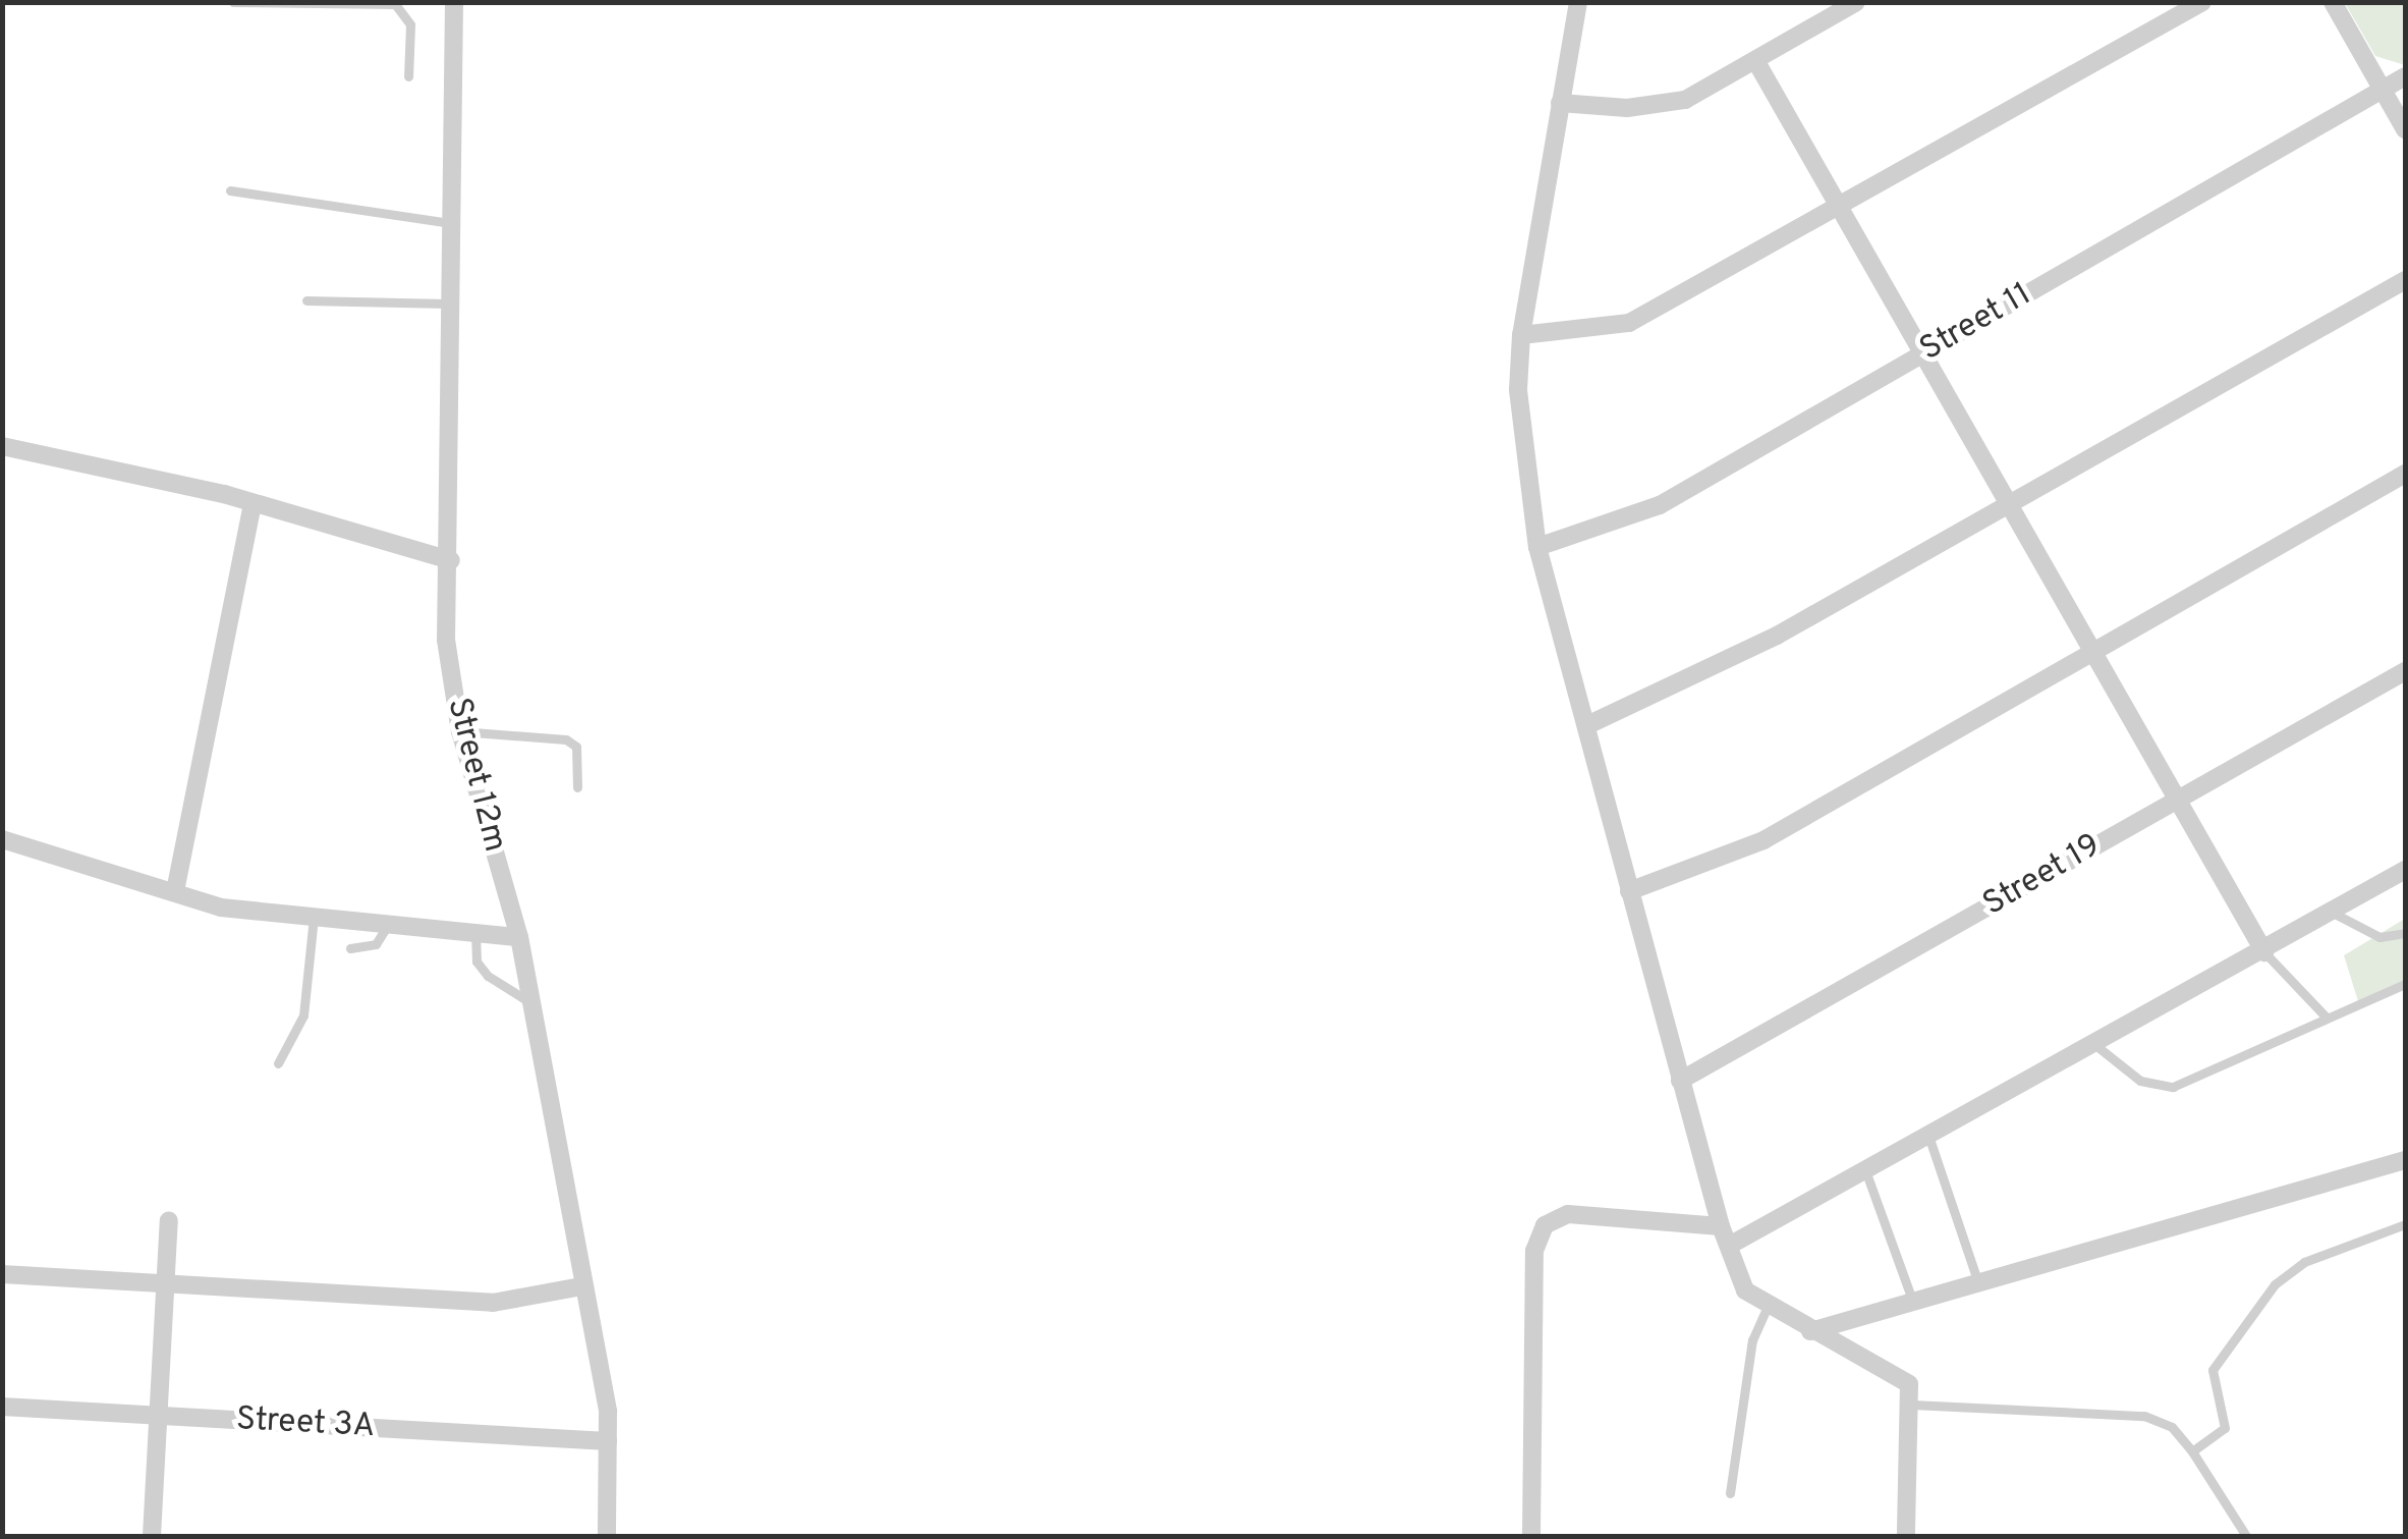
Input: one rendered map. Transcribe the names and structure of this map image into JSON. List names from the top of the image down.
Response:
{
  "streets": {
    "street": [
      "Street 11",
      "Street 12m",
      "Street 19",
      "Street 3A"
    ]
  },
  "crossings": [
    ["Street 12m", "Street 3A"]
  ]
}
